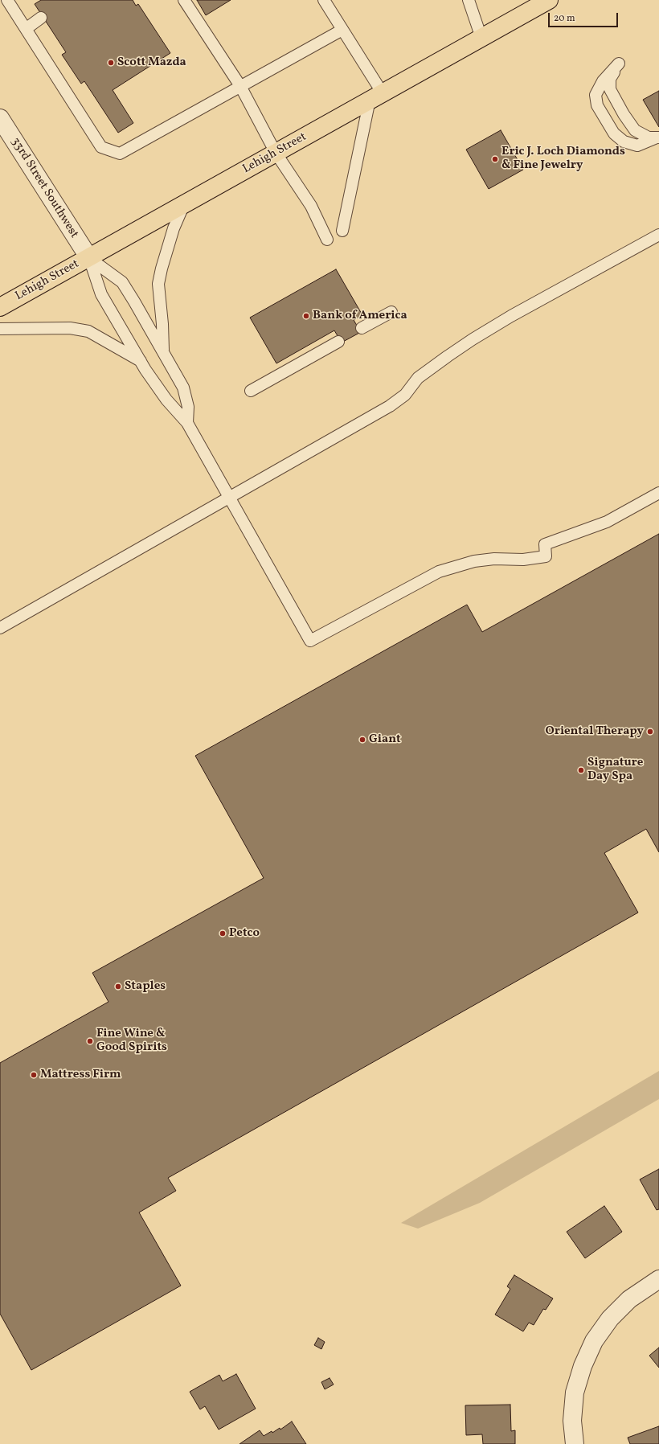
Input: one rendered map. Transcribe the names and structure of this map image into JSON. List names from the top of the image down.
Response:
{
  "streets": {
    "highway": ["Lehigh Street"],
    "street": ["33rd Street Southwest"]
  },
  "crossings": [
    ["Lehigh Street", "33rd Street Southwest"]
  ],
  "places": [
    "Scott Mazda",
    "Eric J. Loch Diamonds & Fine Jewelry",
    "Bank of America",
    "Oriental Therapy",
    "Giant",
    "Signature Day Spa",
    "Petco",
    "Staples",
    "Fine Wine & Good Spirits",
    "Mattress Firm"
  ],
  "scale_bar": "20 m"
}
